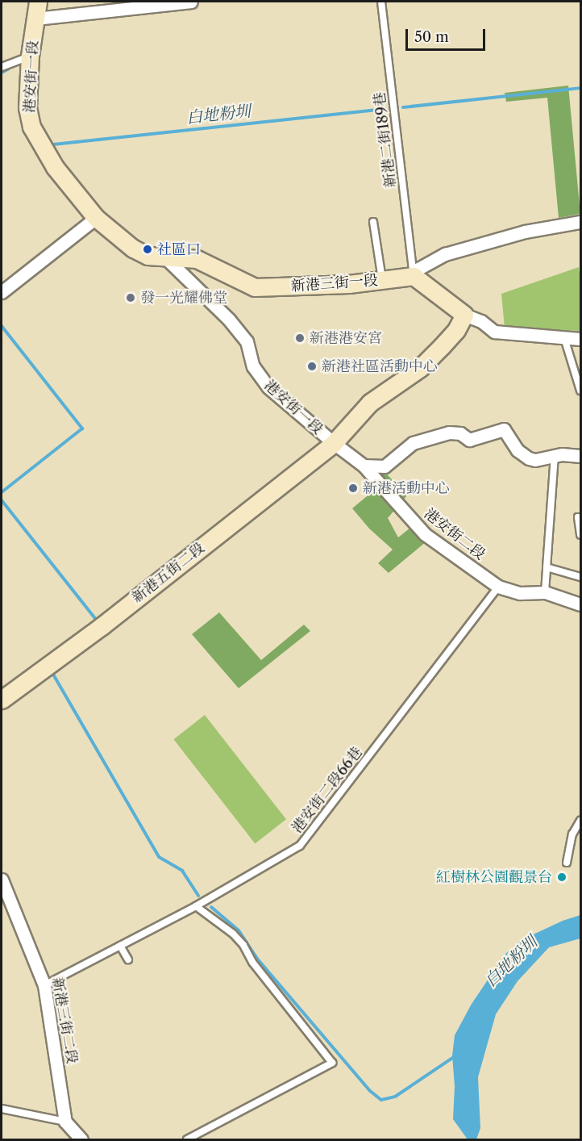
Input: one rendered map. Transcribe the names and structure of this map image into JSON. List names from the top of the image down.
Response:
{
  "streets": {
    "street": [
      "港安街一段",
      "新港三街一段",
      "港安街二段",
      "新港五街二段",
      "新港三街二段"
    ],
    "lane": ["新港二街189巷", "港安街二段66巷"]
  },
  "crossings": [
    ["港安街一段", "新港三街一段"],
    ["港安街一段", "港安街二段"],
    ["港安街一段", "新港五街二段"],
    ["新港二街189巷", "新港三街一段"],
    ["港安街二段", "新港五街二段"],
    ["港安街二段", "港安街二段66巷"],
    ["港安街二段66巷", "新港三街二段"]
  ],
  "water": ["白地粉圳"],
  "places": [
    "社區口",
    "發一光耀佛堂",
    "新港港安宮",
    "新港社區活動中心",
    "新港活動中心",
    "紅樹林公園觀景台"
  ],
  "scale_bar": "50 m"
}
